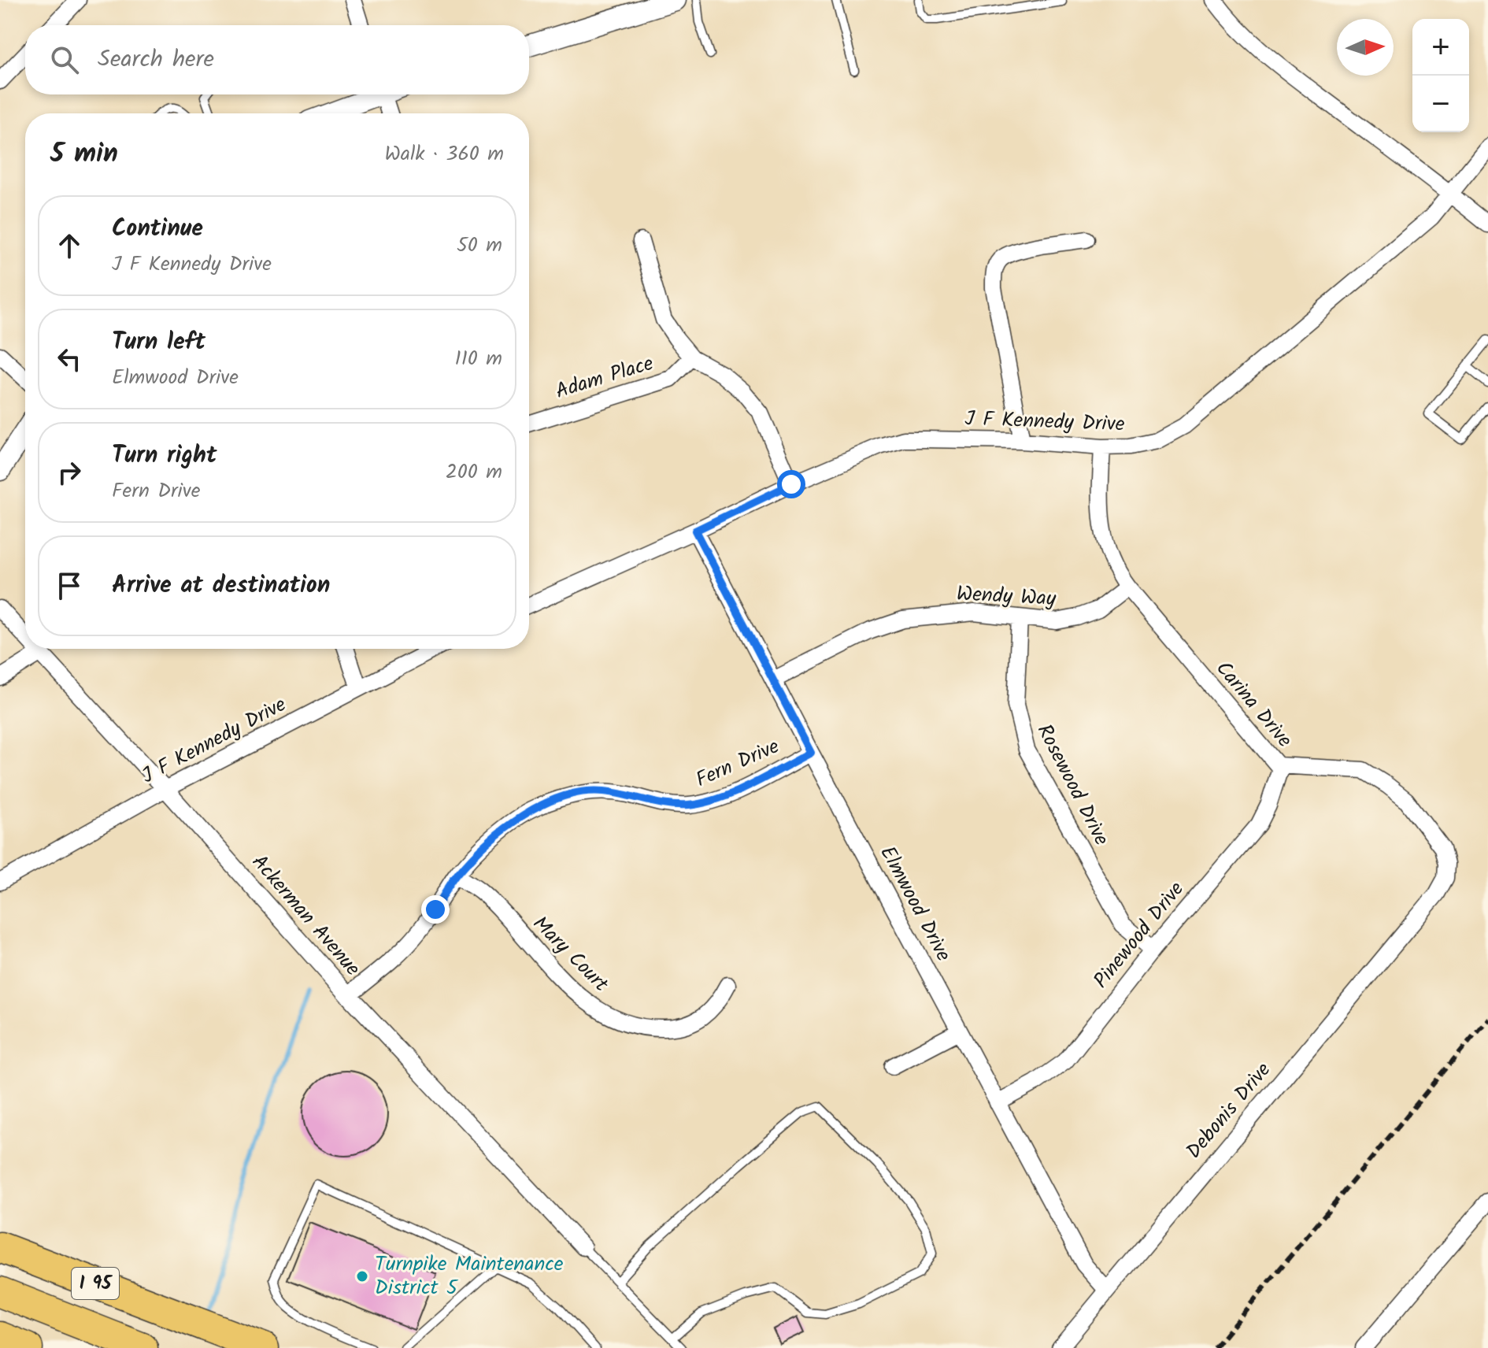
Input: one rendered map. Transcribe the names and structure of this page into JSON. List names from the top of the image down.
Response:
{
  "streets": {
    "highway": ["I 95"],
    "street": [
      "Adam Place",
      "J F Kennedy Drive",
      "Wendy Way",
      "Carina Drive",
      "Fern Drive",
      "Rosewood Drive",
      "Elmwood Drive",
      "Ackerman Avenue",
      "Pinewood Drive",
      "Mary Court",
      "Debonis Drive"
    ]
  },
  "crossings": [
    ["J F Kennedy Drive", "Carina Drive"],
    ["J F Kennedy Drive", "Elmwood Drive"],
    ["J F Kennedy Drive", "Ackerman Avenue"],
    ["Wendy Way", "Carina Drive"],
    ["Wendy Way", "Rosewood Drive"],
    ["Wendy Way", "Elmwood Drive"],
    ["Carina Drive", "Pinewood Drive"],
    ["Carina Drive", "Debonis Drive"],
    ["Fern Drive", "Elmwood Drive"],
    ["Fern Drive", "Ackerman Avenue"],
    ["Fern Drive", "Mary Court"],
    ["Rosewood Drive", "Pinewood Drive"],
    ["Elmwood Drive", "Pinewood Drive"],
    ["Elmwood Drive", "Debonis Drive"]
  ],
  "places": ["Turnpike Maintenance District 5"],
  "north": "right",
  "page": {
    "map_buttons": ["+", "−"],
    "search": "Search here",
    "heading": ["5 min", "Walk · 360 m"],
    "list": [
      ["Continue", "J F Kennedy Drive", "50 m"],
      ["Turn left", "Elmwood Drive", "110 m"],
      ["Turn right", "Fern Drive", "200 m"],
      "Arrive at destination"
    ]
  }
}
